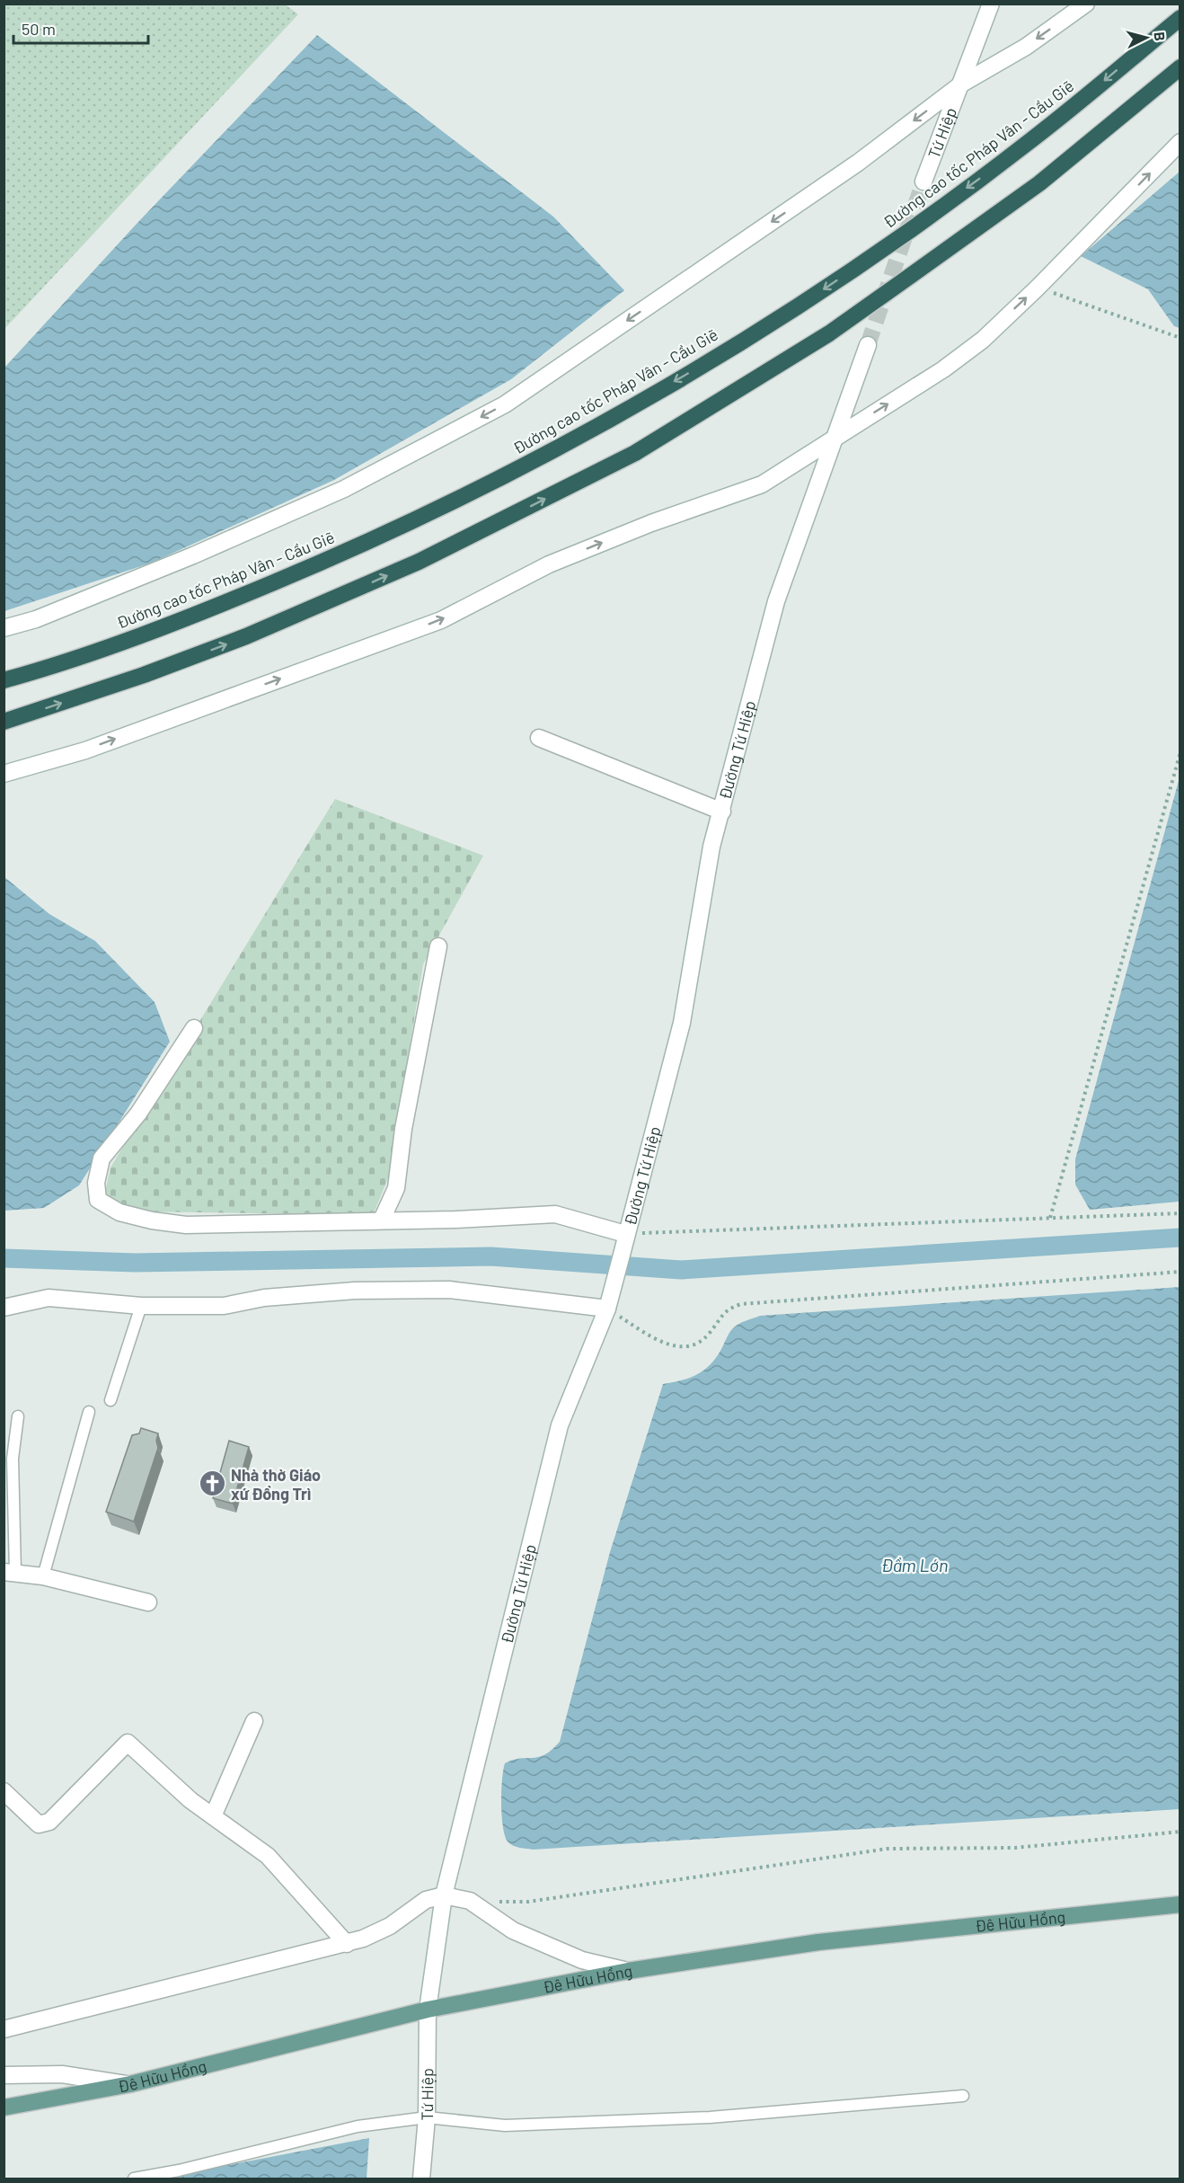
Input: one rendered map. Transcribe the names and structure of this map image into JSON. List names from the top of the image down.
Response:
{
  "streets": {
    "highway": ["Đường cao tốc Pháp Vân - Cầu Giẽ"],
    "main road": ["Đê Hữu Hồng"],
    "street": ["Tứ Hiệp", "Đường Tứ Hiệp"]
  },
  "crossings": [
    ["Tứ Hiệp", "Đường Tứ Hiệp"],
    ["Tứ Hiệp", "Đê Hữu Hồng"],
    ["Đường Tứ Hiệp", "Đê Hữu Hồng"]
  ],
  "water": ["Đầm Lớn"],
  "places": {
    "church": ["Nhà thờ Giáo xứ Đồng Trì"]
  },
  "scale_bar": "50 m",
  "north": "right"
}
